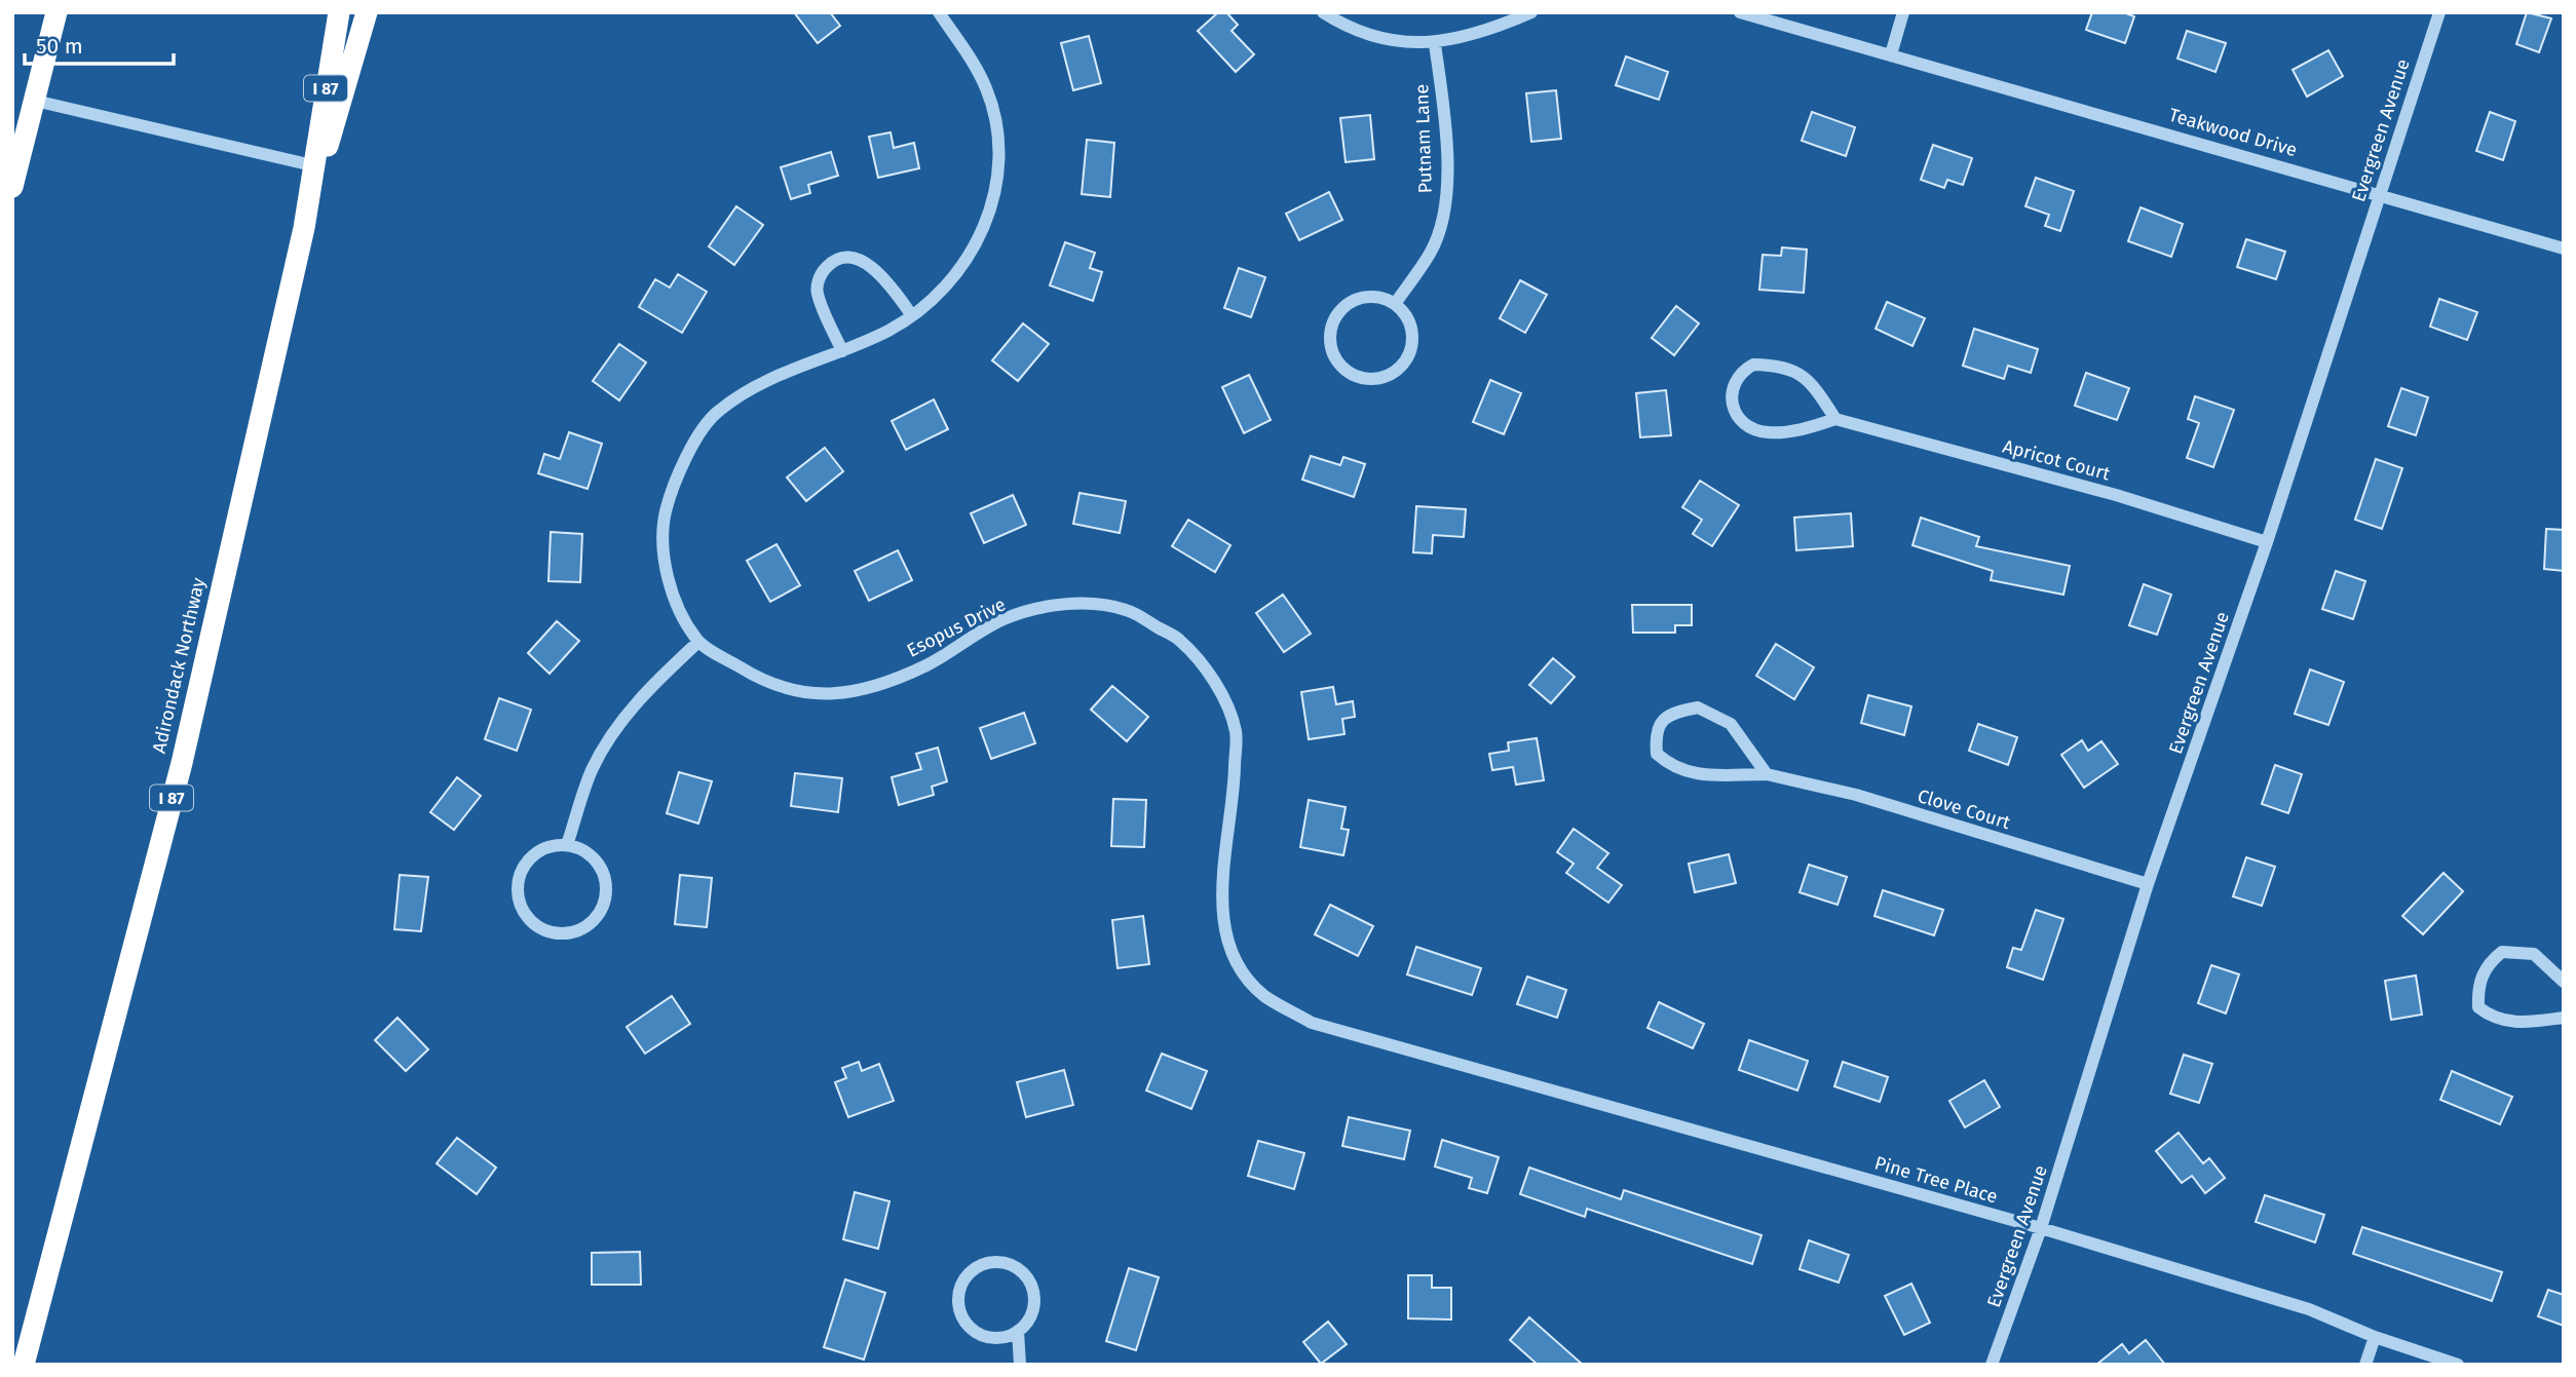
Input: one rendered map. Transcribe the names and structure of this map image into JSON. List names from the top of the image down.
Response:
{
  "streets": {
    "highway": ["I 87", "Adirondack Northway"],
    "street": [
      "Evergreen Avenue",
      "Teakwood Drive",
      "Putnam Lane",
      "Apricot Court",
      "Esopus Drive",
      "Clove Court",
      "Pine Tree Place"
    ]
  },
  "crossings": [
    ["Evergreen Avenue", "Teakwood Drive"],
    ["Evergreen Avenue", "Apricot Court"],
    ["Evergreen Avenue", "Clove Court"],
    ["Evergreen Avenue", "Pine Tree Place"],
    ["Esopus Drive", "Pine Tree Place"]
  ],
  "scale_bar": "50 m"
}
